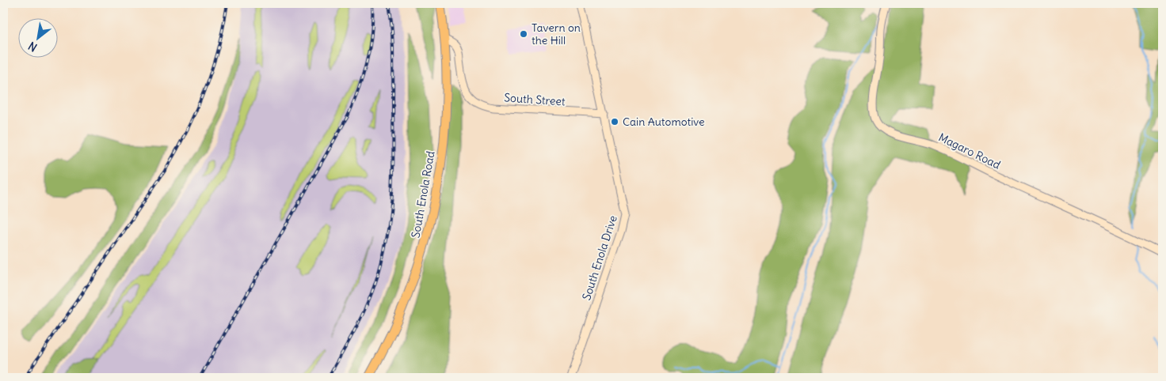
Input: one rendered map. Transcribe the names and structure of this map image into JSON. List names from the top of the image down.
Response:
{
  "streets": {
    "main road": [
      "South Street",
      "Magaro Road",
      "South Enola Road",
      "South Enola Drive"
    ]
  },
  "crossings": [
    ["South Street", "South Enola Road"],
    ["South Street", "South Enola Drive"]
  ],
  "places": ["Tavern on the Hill", "Cain Automotive"],
  "north": "bottom left"
}
